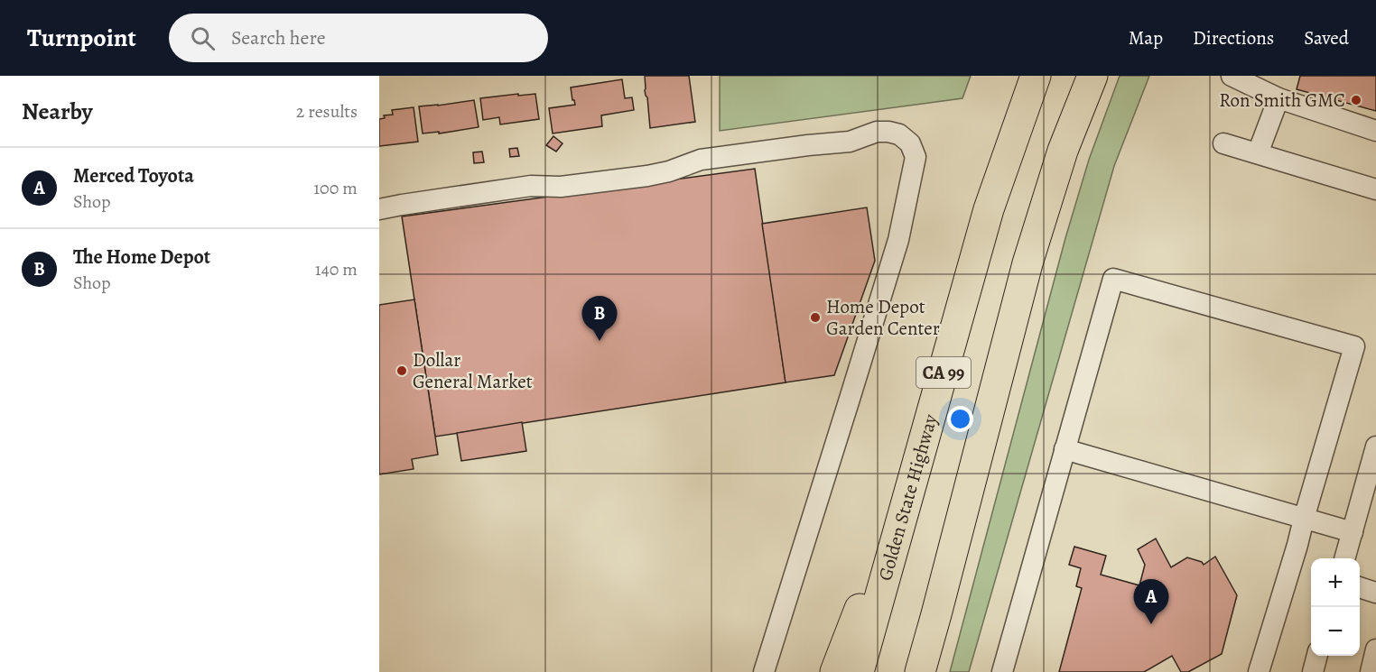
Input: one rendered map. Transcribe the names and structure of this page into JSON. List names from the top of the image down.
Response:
{
  "streets": {
    "highway": ["CA 99", "Golden State Highway"]
  },
  "places": ["Ron Smith GMC", "Home Depot Garden Center", "Dollar General Market"],
  "page": {
    "header": "Turnpoint",
    "search": "Search here",
    "nav": ["Map", "Directions", "Saved"],
    "heading": ["Nearby", "2 results"],
    "list": [
      {
        "mark": "A",
        "name": "Merced Toyota",
        "note": "Shop",
        "value": "100 m"
      },
      {
        "mark": "B",
        "name": "The Home Depot",
        "note": "Shop",
        "value": "140 m"
      }
    ],
    "pins": ["B", "A"],
    "map_buttons": ["+", "−"]
  }
}
